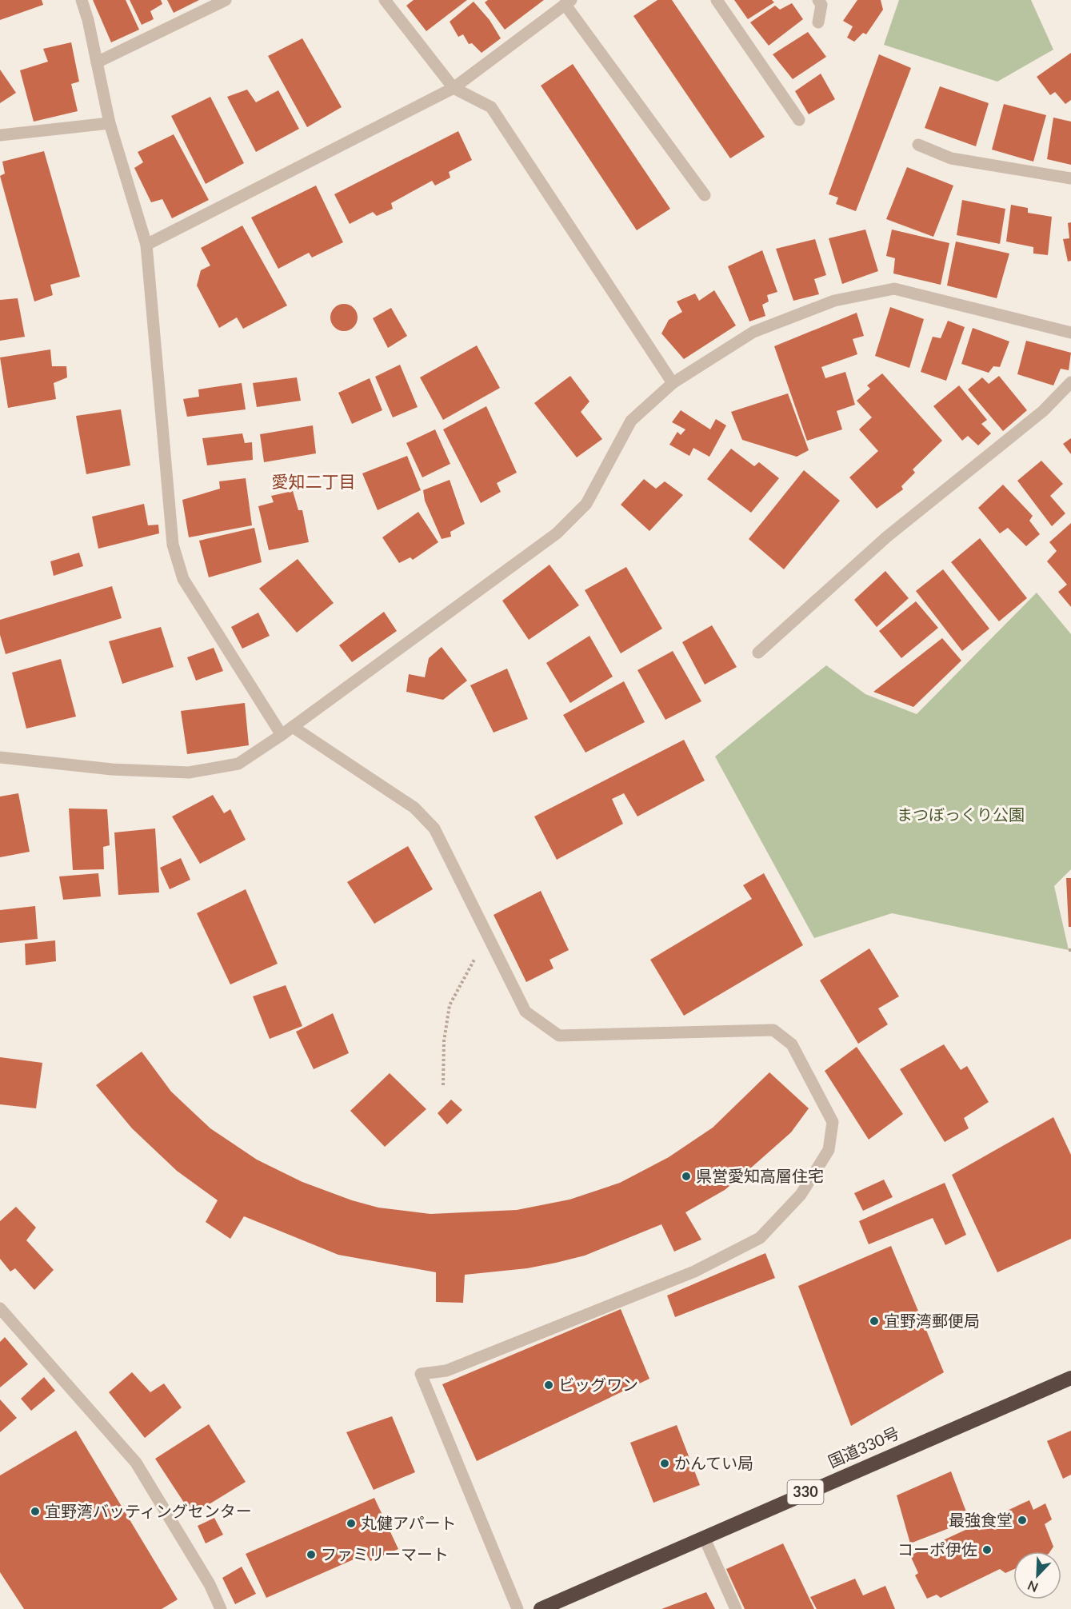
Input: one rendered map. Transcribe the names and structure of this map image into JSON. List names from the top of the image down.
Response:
{
  "streets": {
    "highway": ["国道330号", "330"]
  },
  "districts": ["愛知二丁目"],
  "parks": ["まつぼっくり公園"],
  "places": [
    "県営愛知高層住宅",
    "宜野湾郵便局",
    "ビッグワン",
    "かんてい局",
    "宜野湾バッティングセンター",
    "最強食堂",
    "丸健アパート",
    "コーポ伊佐",
    "ファミリーマート"
  ],
  "north": "bottom left"
}
